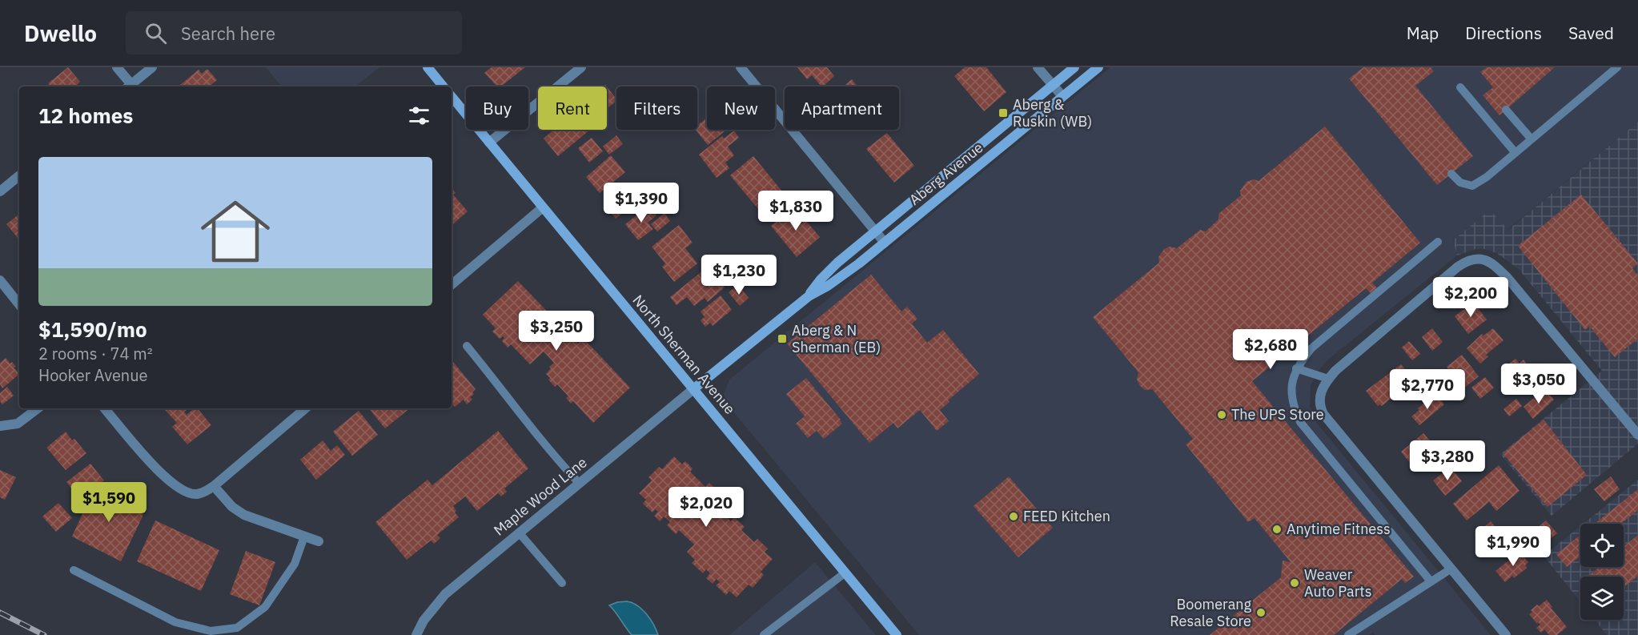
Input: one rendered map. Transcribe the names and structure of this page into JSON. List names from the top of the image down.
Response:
{
  "streets": {
    "street": ["Aberg Avenue", "North Sherman Avenue", "Maple Wood Lane"]
  },
  "crossings": [
    ["Aberg Avenue", "North Sherman Avenue"],
    ["Aberg Avenue", "Maple Wood Lane"],
    ["North Sherman Avenue", "Maple Wood Lane"]
  ],
  "places": {
    "transit": ["Aberg & Ruskin (WB)", "Aberg & N Sherman (EB)"],
    "other": [
      "The UPS Store",
      "FEED Kitchen",
      "Anytime Fitness",
      "Weaver Auto Parts",
      "Boomerang Resale Store"
    ]
  },
  "page": {
    "header": "Dwello",
    "search": "Search here",
    "nav": ["Map", "Directions", "Saved"],
    "chip": [
      "Buy",
      "Rent",
      "Filters",
      "New",
      "Apartment"
    ],
    "heading": "12 homes",
    "list": [
      {
        "name": "$1,590/mo",
        "note": "2 rooms · 74 m² · Hooker Avenue"
      }
    ],
    "price": [
      "$1,390",
      "$1,830",
      "$1,230",
      "$2,200",
      "$3,250",
      "$2,680",
      "$3,050",
      "$2,770",
      "$3,280",
      "$1,590",
      "$2,020",
      "$1,990"
    ]
  }
}
